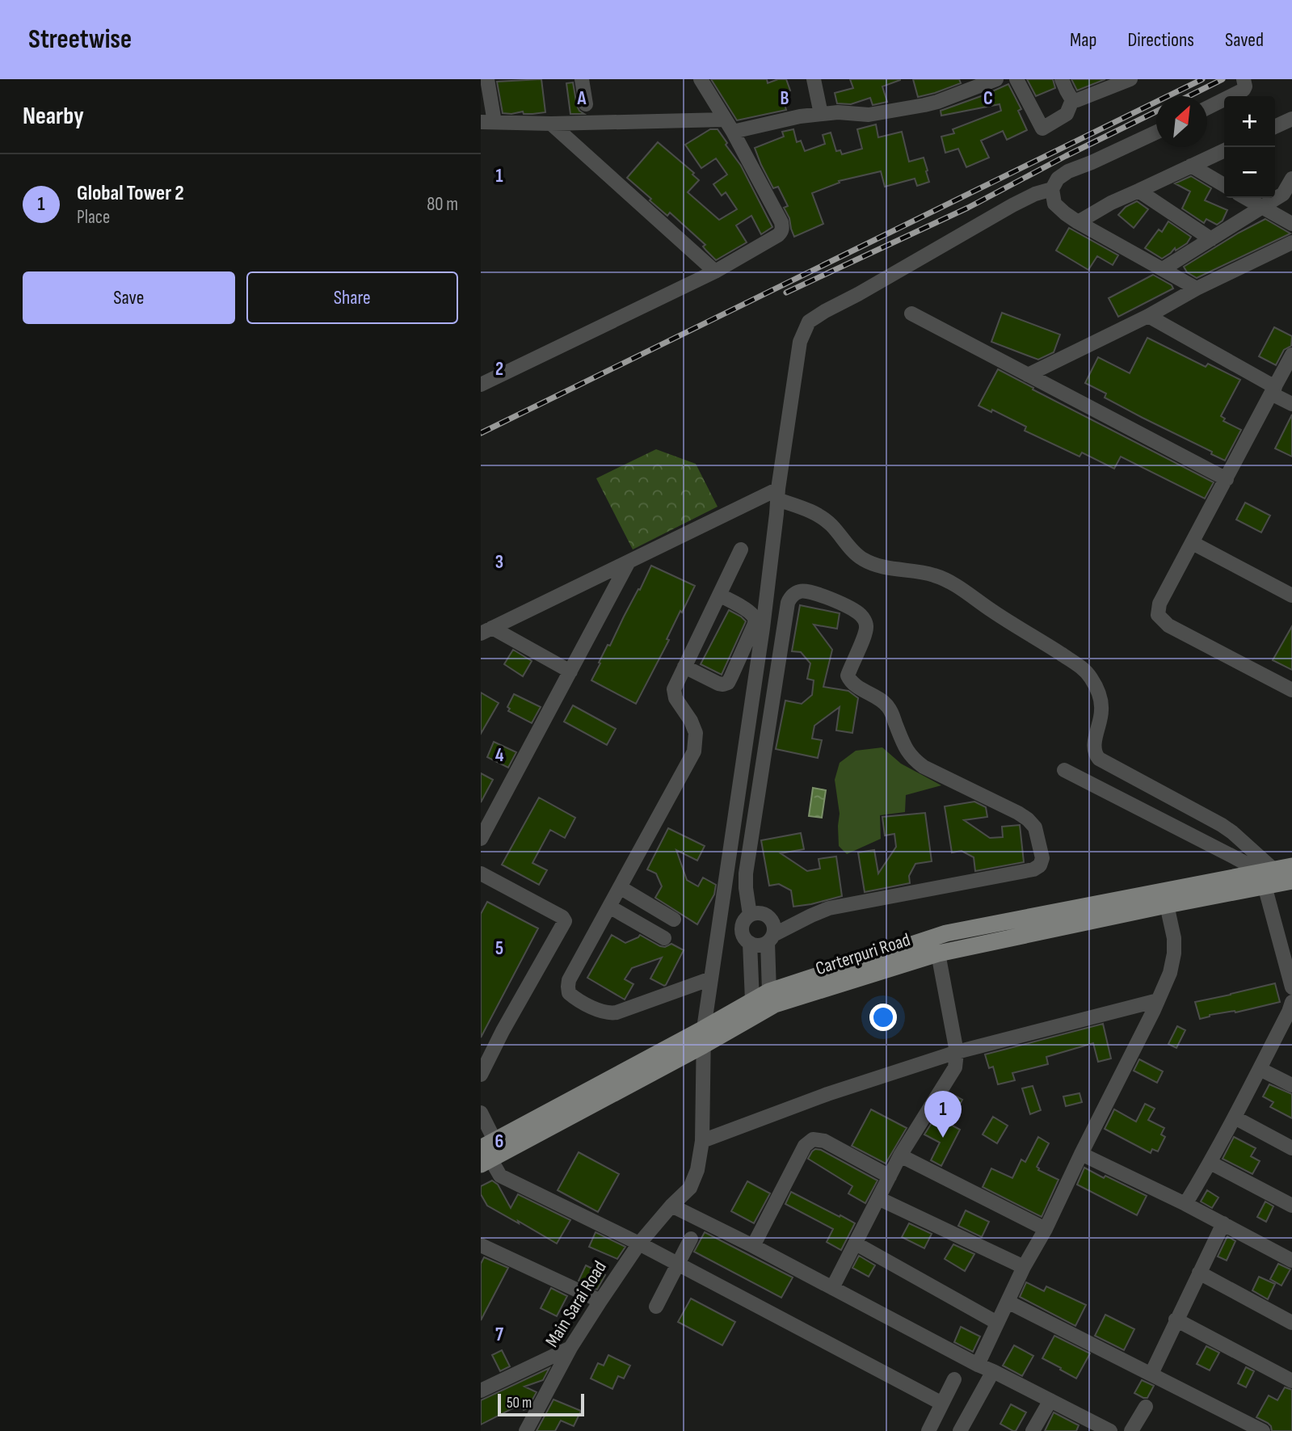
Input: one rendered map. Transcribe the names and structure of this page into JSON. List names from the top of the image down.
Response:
{
  "streets": {
    "main road": ["Carterpuri Road"],
    "street": ["Main Sarai Road"]
  },
  "crossings": [
    ["Carterpuri Road", "Main Sarai Road"]
  ],
  "scale_bar": "50 m",
  "north": "top right",
  "page": {
    "header": "Streetwise",
    "nav": ["Map", "Directions", "Saved"],
    "heading": "Nearby",
    "map_buttons": ["+", "−"],
    "list": [
      {
        "mark": "1",
        "name": "Global Tower 2",
        "note": "Place",
        "value": "80 m"
      }
    ],
    "buttons": ["Save", "Share"],
    "pins": "1",
    "scale": "50 m"
  },
  "grid": {
    "columns": ["A", "B", "C"],
    "rows": [
      "1",
      "2",
      "3",
      "4",
      "5",
      "6",
      "7"
    ]
  }
}
